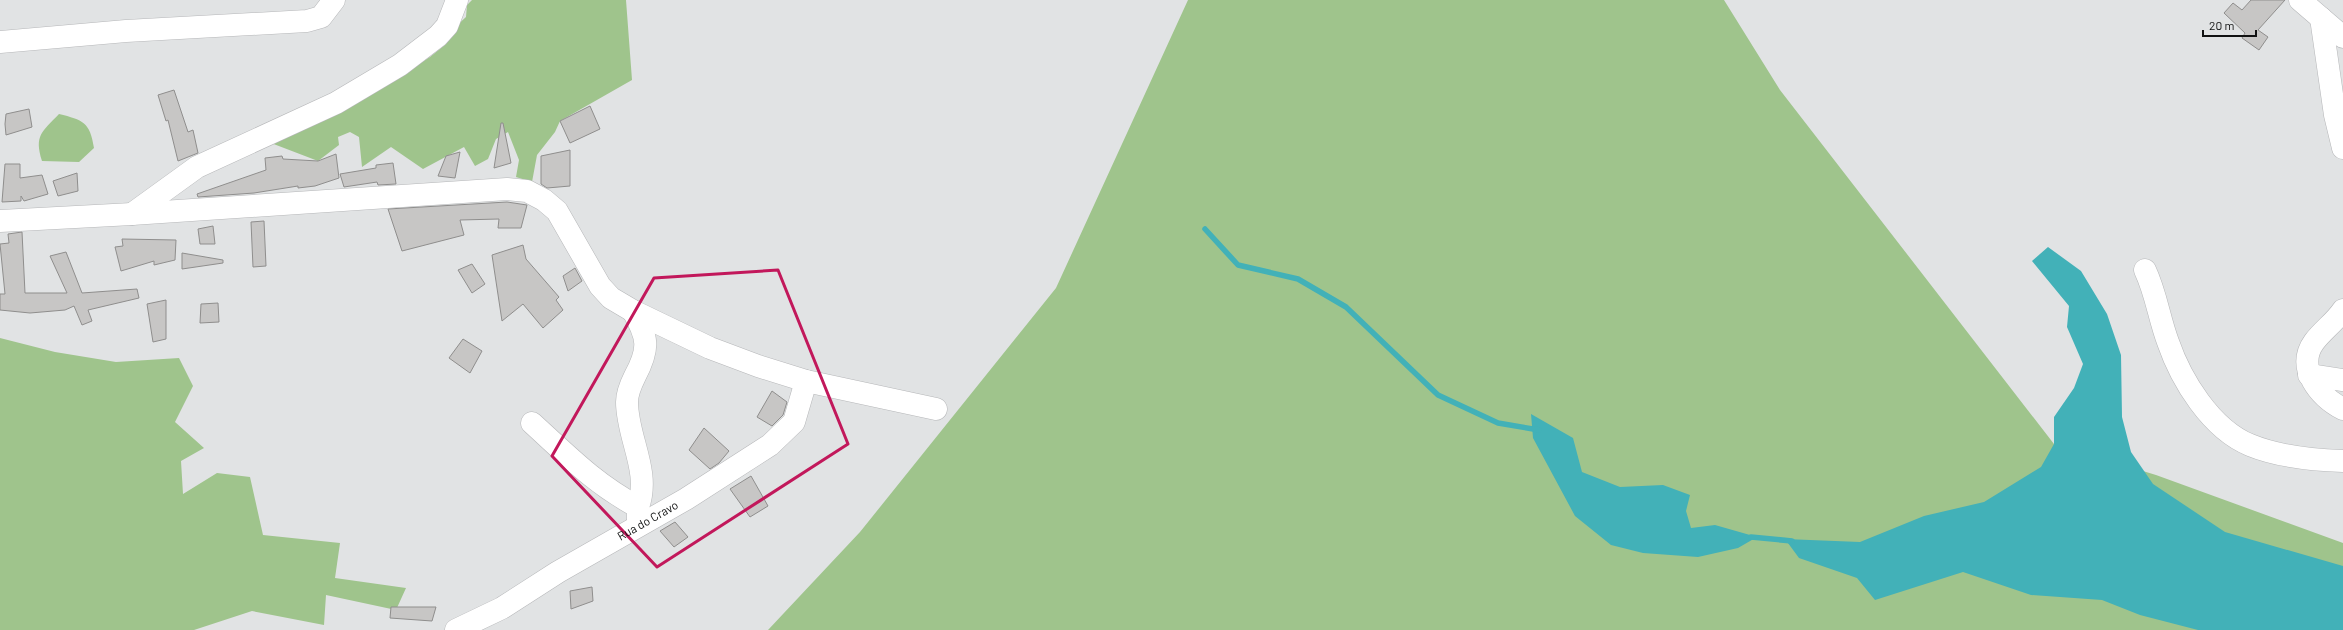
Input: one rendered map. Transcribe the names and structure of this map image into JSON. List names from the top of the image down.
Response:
{
  "streets": {
    "street": ["Rua do Cravo"]
  },
  "scale_bar": "20 m"
}
